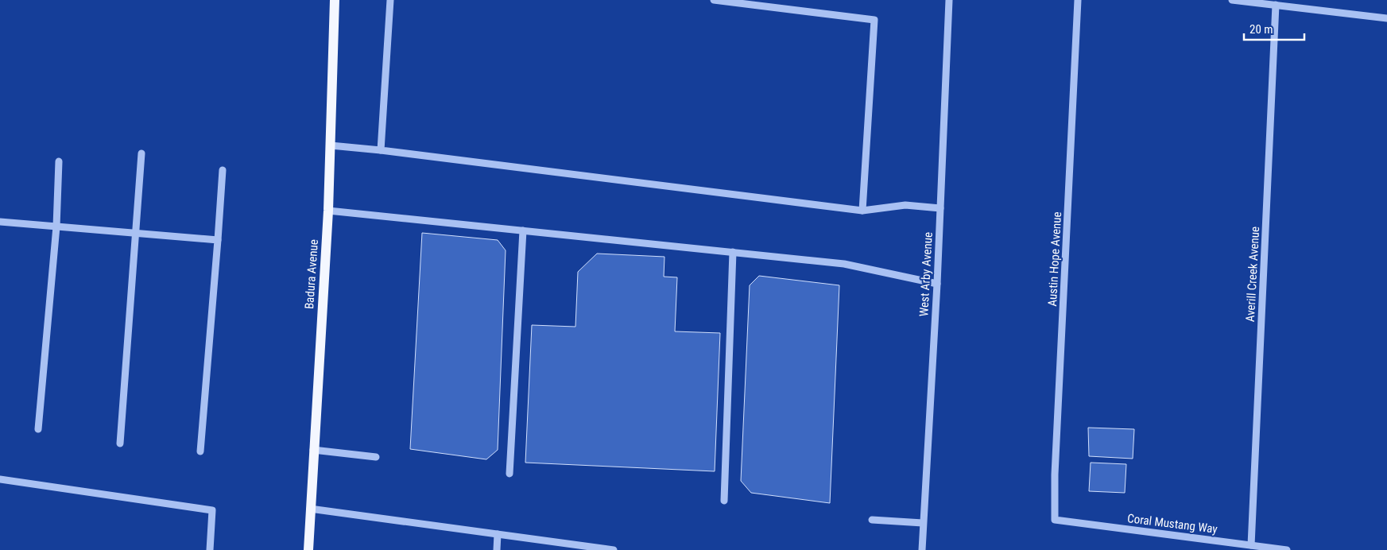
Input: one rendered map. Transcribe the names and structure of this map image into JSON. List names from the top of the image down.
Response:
{
  "streets": {
    "main road": ["Badura Avenue"],
    "street": [
      "Austin Hope Avenue",
      "West Arby Avenue",
      "Averill Creek Avenue",
      "Coral Mustang Way"
    ]
  },
  "crossings": [
    ["Austin Hope Avenue", "Coral Mustang Way"],
    ["Averill Creek Avenue", "Coral Mustang Way"]
  ],
  "scale_bar": "20 m"
}
